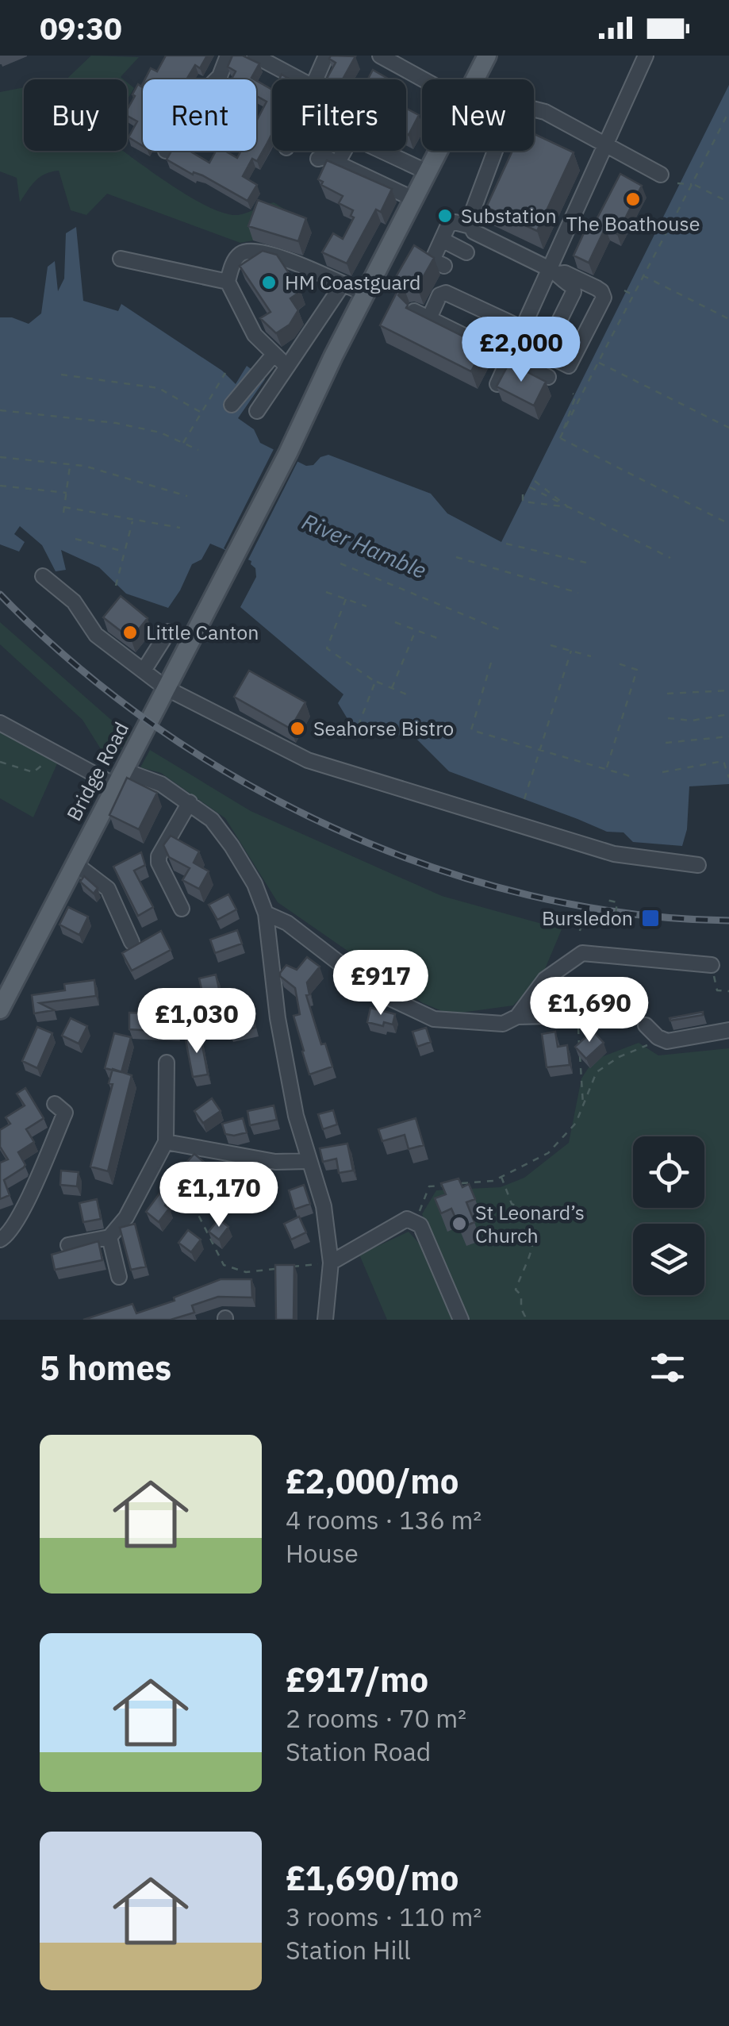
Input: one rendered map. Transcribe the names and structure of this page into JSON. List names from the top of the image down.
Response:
{
  "streets": {
    "main road": ["Bridge Road"]
  },
  "water": ["River Hamble"],
  "places": {
    "other": [
      "The Boathouse",
      "Substation",
      "HM Coastguard",
      "Little Canton",
      "Seahorse Bistro",
      "St Leonard’s Church"
    ],
    "transit": ["Bursledon"]
  },
  "page": {
    "status": "09:30",
    "chip": [
      "Buy",
      "Rent",
      "Filters",
      "New"
    ],
    "price": [
      "£2,000",
      "£917",
      "£1,690",
      "£1,030",
      "£1,170"
    ],
    "heading": "5 homes",
    "list": [
      {
        "name": "£2,000/mo",
        "note": "4 rooms · 136 m² · House"
      },
      {
        "name": "£917/mo",
        "note": "2 rooms · 70 m² · Station Road"
      },
      {
        "name": "£1,690/mo",
        "note": "3 rooms · 110 m² · Station Hill"
      }
    ]
  }
}
